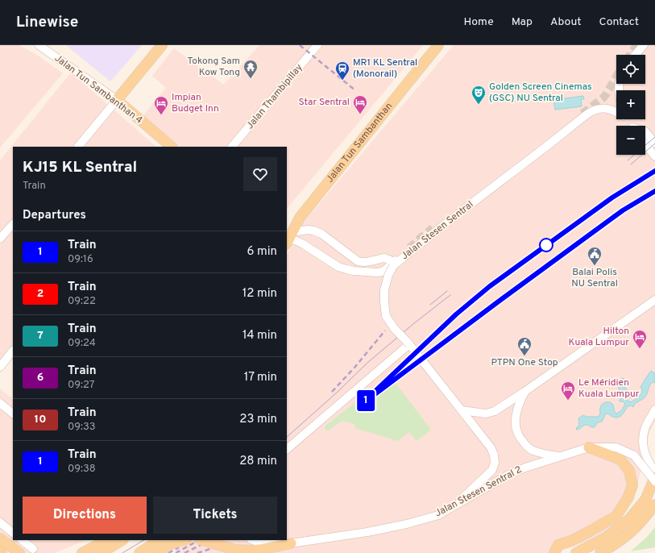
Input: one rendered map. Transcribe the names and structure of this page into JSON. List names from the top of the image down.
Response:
{
  "streets": {
    "main road": ["Jalan Tun Sambanthan 4", "Jalan Tun Sambanthan"],
    "street": ["Jalan Thambipillay", "Jalan Stesen Sentral", "Jalan Stesen Sentral 2"]
  },
  "crossings": [
    ["Jalan Stesen Sentral", "Jalan Stesen Sentral 2"]
  ],
  "places": {
    "temple": ["Tokong Sam Kow Tong"],
    "station": ["MR1 KL Sentral (Monorail)"],
    "theatre": ["Golden Screen Cinemas (GSC) NU Sentral"],
    "hotel": [
      "Star Sentral",
      "Impian Budget Inn",
      "Hilton Kuala Lumpur",
      "Le Méridien Kuala Lumpur"
    ],
    "public building": ["Balai Polis NU Sentral", "PTPN One Stop"]
  },
  "page": {
    "header": "Linewise",
    "nav": [
      "Home",
      "Map",
      "About",
      "Contact"
    ],
    "on_map": "1",
    "map_buttons": ["+", "−"],
    "heading": [
      ["KJ15 KL Sentral", "Train"],
      "Departures"
    ],
    "list": [
      {
        "mark": "1",
        "name": "Train",
        "note": "09:16",
        "value": "6 min"
      },
      {
        "mark": "2",
        "name": "Train",
        "note": "09:22",
        "value": "12 min"
      },
      {
        "mark": "7",
        "name": "Train",
        "note": "09:24",
        "value": "14 min"
      },
      {
        "mark": "6",
        "name": "Train",
        "note": "09:27",
        "value": "17 min"
      },
      {
        "mark": "10",
        "name": "Train",
        "note": "09:33",
        "value": "23 min"
      },
      {
        "mark": "1",
        "name": "Train",
        "note": "09:38",
        "value": "28 min"
      }
    ],
    "buttons": ["Directions", "Tickets"]
  }
}
